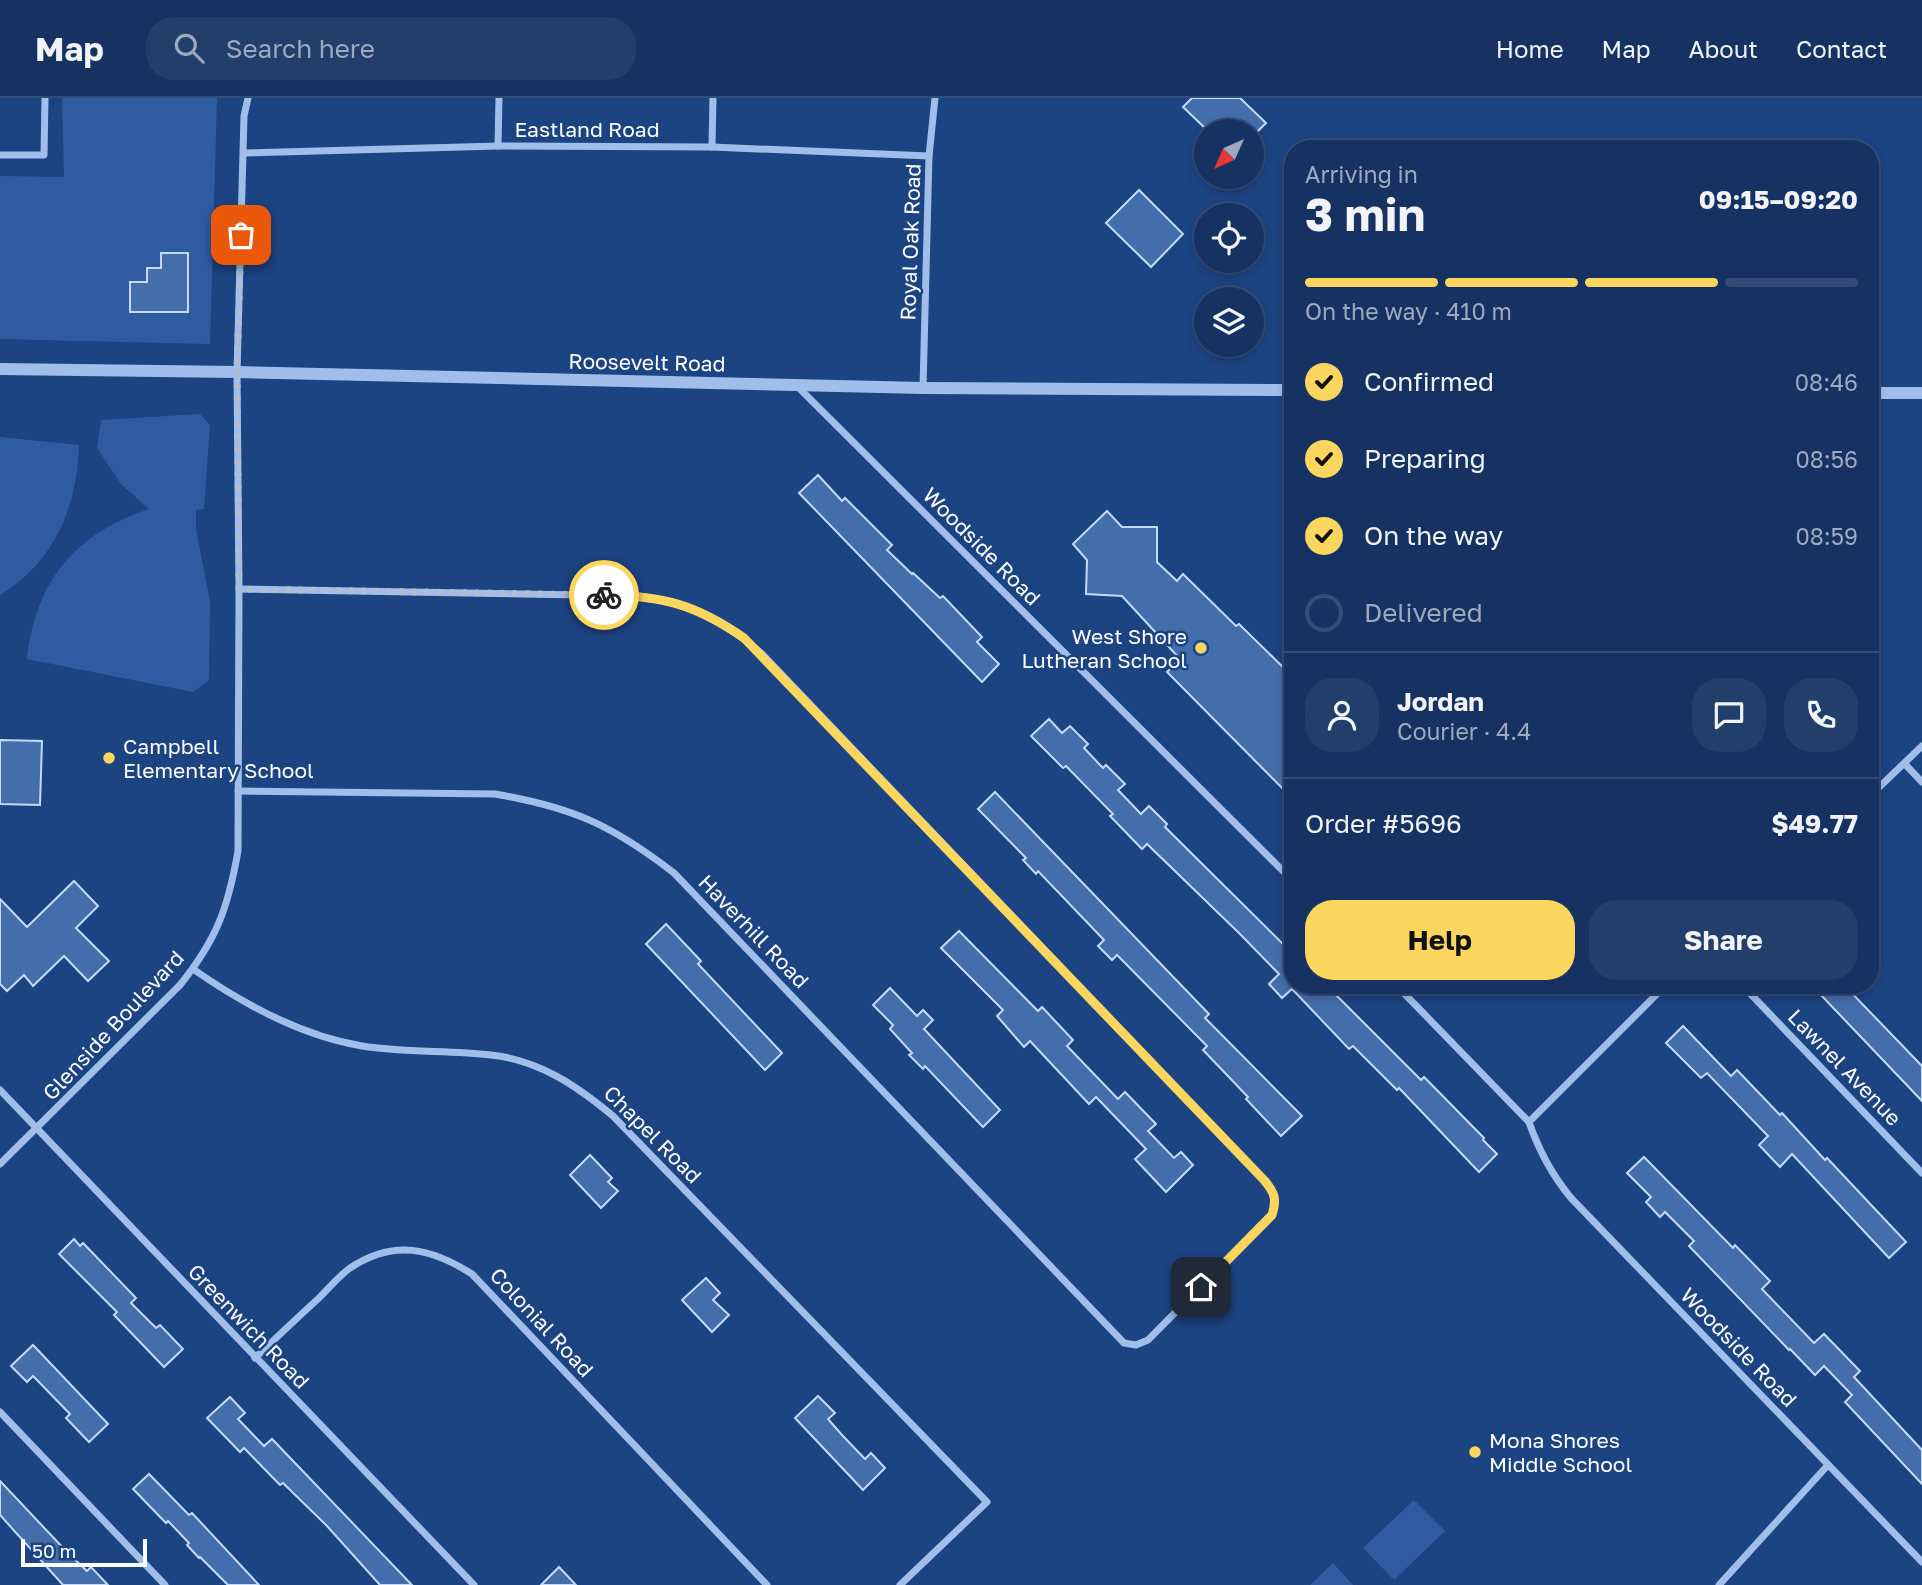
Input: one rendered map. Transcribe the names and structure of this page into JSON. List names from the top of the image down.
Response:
{
  "streets": {
    "street": [
      "Eastland Road",
      "Royal Oak Road",
      "Roosevelt Road",
      "Woodside Road",
      "Haverhill Road",
      "Glenside Boulevard",
      "Lawnel Avenue",
      "Chapel Road",
      "Colonial Road",
      "Greenwich Road"
    ]
  },
  "crossings": [
    ["Eastland Road", "Royal Oak Road"],
    ["Eastland Road", "Glenside Boulevard"],
    ["Royal Oak Road", "Roosevelt Road"],
    ["Roosevelt Road", "Woodside Road"],
    ["Roosevelt Road", "Glenside Boulevard"],
    ["Haverhill Road", "Glenside Boulevard"],
    ["Glenside Boulevard", "Chapel Road"],
    ["Glenside Boulevard", "Greenwich Road"],
    ["Colonial Road", "Greenwich Road"]
  ],
  "places": ["West Shore Lutheran School", "Campbell Elementary School", "Mona Shores Middle School"],
  "scale_bar": "50 m",
  "north": "bottom left",
  "page": {
    "header": "Map",
    "search": "Search here",
    "nav": [
      "Home",
      "Map",
      "About",
      "Contact"
    ],
    "heading": ["3 min", "Arriving in", "09:15–09:20"],
    "panel": [
      "Jordan",
      "Courier · 4.4",
      "Order #5696",
      "$49.77"
    ],
    "bar": "On the way · 410 m",
    "list": [
      ["Confirmed", "08:46"],
      ["Preparing", "08:56"],
      ["On the way", "08:59"],
      "Delivered"
    ],
    "buttons": ["Help", "Share"],
    "scale": "50 m"
  }
}
